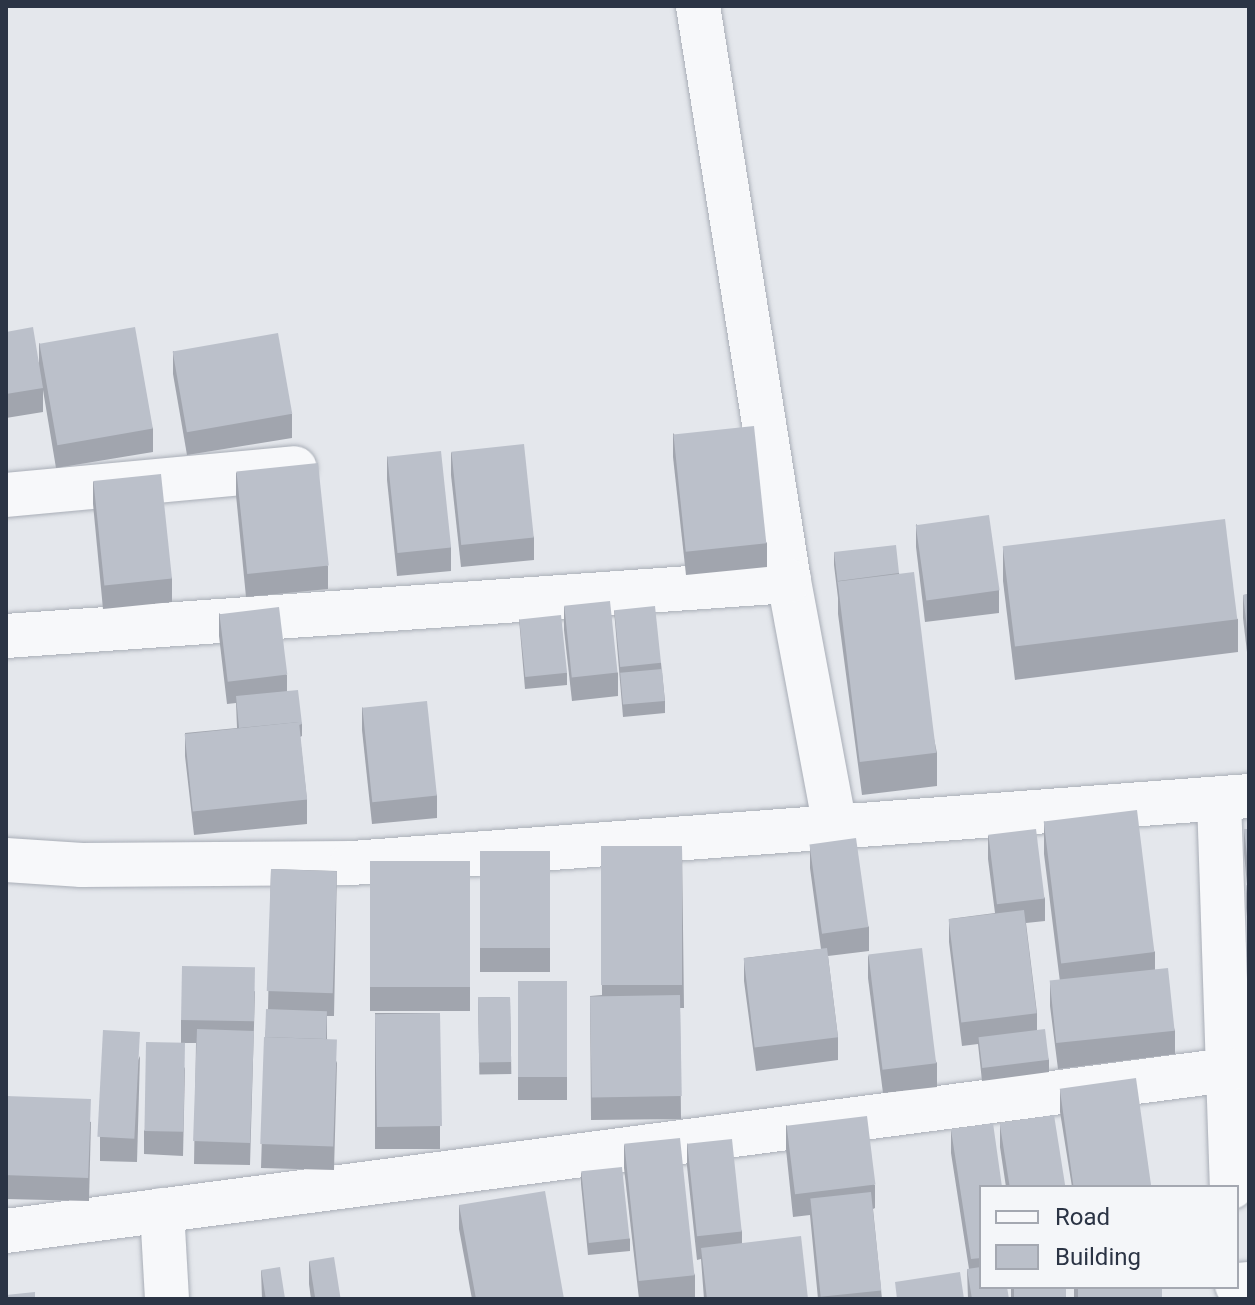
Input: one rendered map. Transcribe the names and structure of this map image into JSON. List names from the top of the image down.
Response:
{
  "legend": ["Road", "Building"]
}
